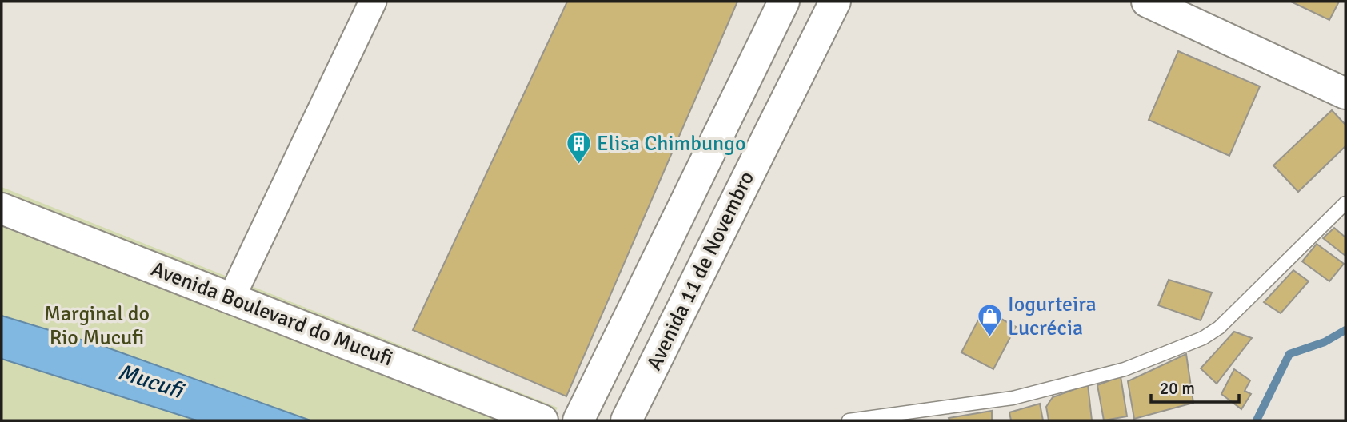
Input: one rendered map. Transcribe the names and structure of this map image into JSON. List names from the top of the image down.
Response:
{
  "streets": {
    "street": ["Avenida 11 de Novembro", "Avenida Boulevard do Mucufi"]
  },
  "water": ["Mucufi"],
  "parks": ["Marginal do Rio Mucufi"],
  "places": {
    "building": ["Elisa Chimbungo"],
    "shop": ["Iogurteira Lucrécia"]
  },
  "scale_bar": "20 m"
}
